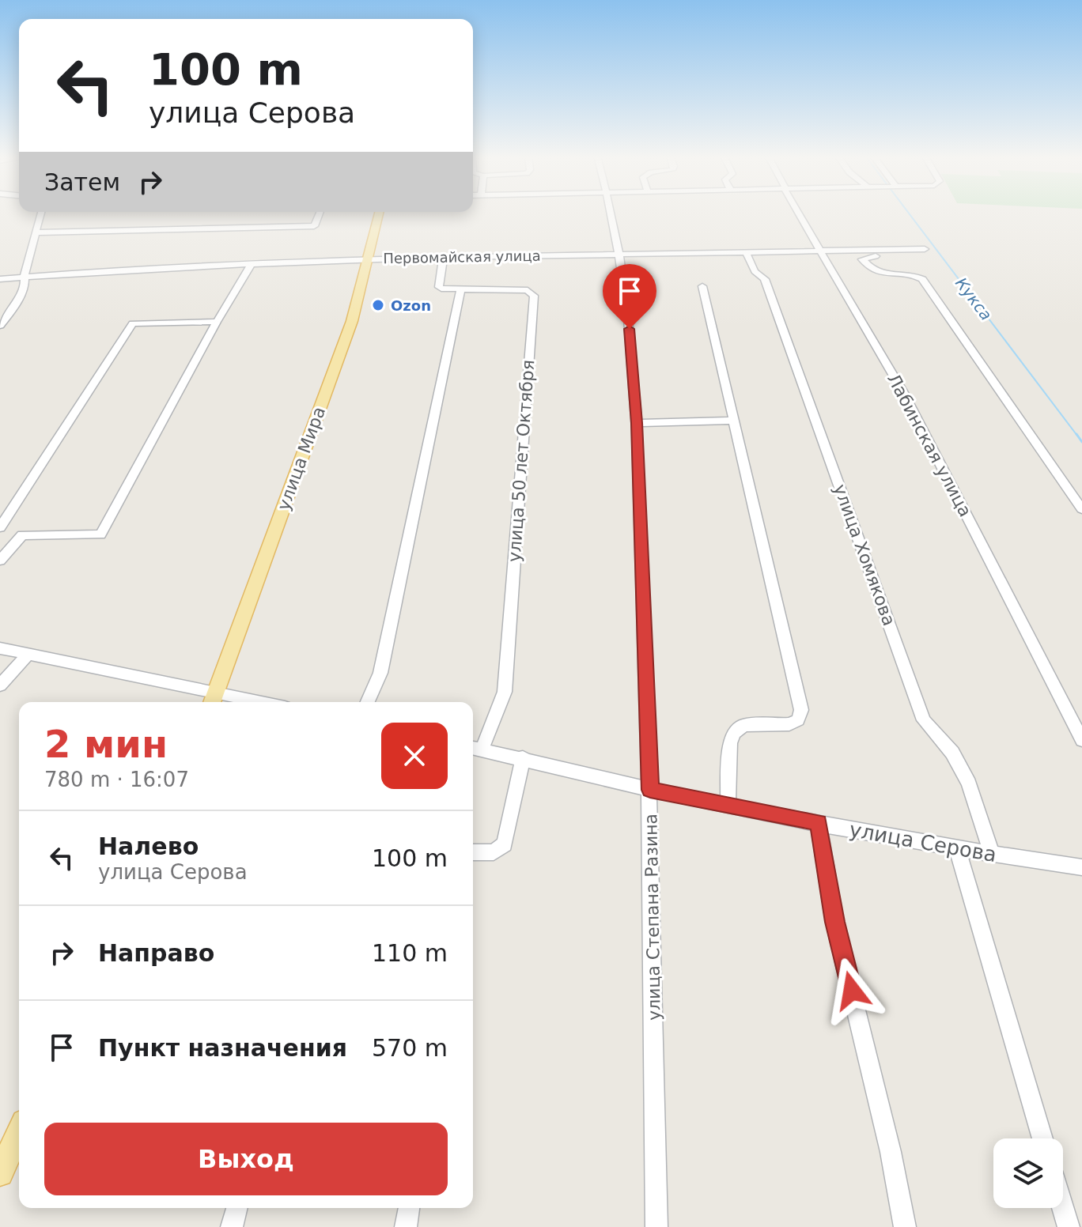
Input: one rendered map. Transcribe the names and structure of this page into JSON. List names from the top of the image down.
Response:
{
  "streets": {
    "main road": ["улица Мира"],
    "street": [
      "Первомайская улица",
      "Лабинская улица",
      "улица 50 лет Октября",
      "улица Хомякова",
      "улица Серова",
      "улица Степана Разина"
    ]
  },
  "crossings": [
    ["Первомайская улица", "Лабинская улица"],
    ["Первомайская улица", "улица Мира"],
    ["Первомайская улица", "улица Хомякова"],
    ["Первомайская улица", "улица Степана Разина"],
    ["улица 50 лет Октября", "улица Серова"],
    ["улица Хомякова", "улица Серова"],
    ["улица Серова", "улица Степана Разина"]
  ],
  "water": ["Кукса"],
  "places": ["Ozon"],
  "page": {
    "turn": ["100 m", "улица Серова"],
    "then": "Затем",
    "heading": ["2 мин", "780 m · 16:07"],
    "list": [
      {
        "name": "Налево",
        "note": "улица Серова",
        "value": "100 m"
      },
      {
        "name": "Направо",
        "value": "110 m"
      },
      {
        "name": "Пункт назначения",
        "value": "570 m"
      }
    ],
    "buttons": "Выход"
  }
}
